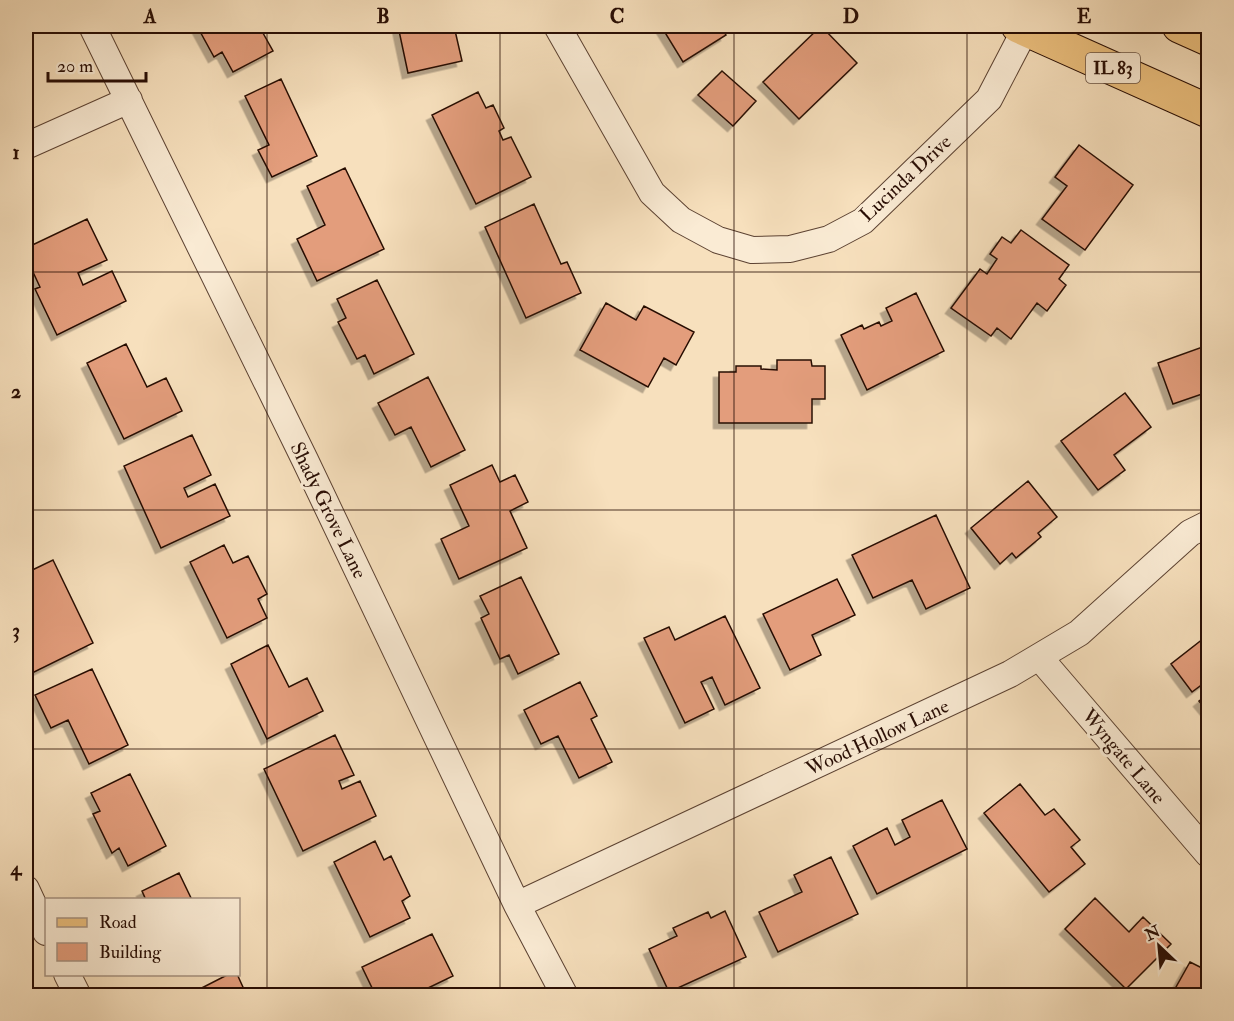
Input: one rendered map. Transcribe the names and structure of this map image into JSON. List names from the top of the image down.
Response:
{
  "streets": {
    "main road": ["IL 83"],
    "street": [
      "Lucinda Drive",
      "Shady Grove Lane",
      "Wood Hollow Lane",
      "Wyngate Lane"
    ]
  },
  "crossings": [
    ["IL 83", "Lucinda Drive"],
    ["Shady Grove Lane", "Wood Hollow Lane"],
    ["Wood Hollow Lane", "Wyngate Lane"]
  ],
  "legend": ["Road", "Building"],
  "scale_bar": "20 m",
  "north": "top left",
  "grid": {
    "columns": [
      "A",
      "B",
      "C",
      "D",
      "E"
    ],
    "rows": [
      "1",
      "2",
      "3",
      "4"
    ]
  }
}
